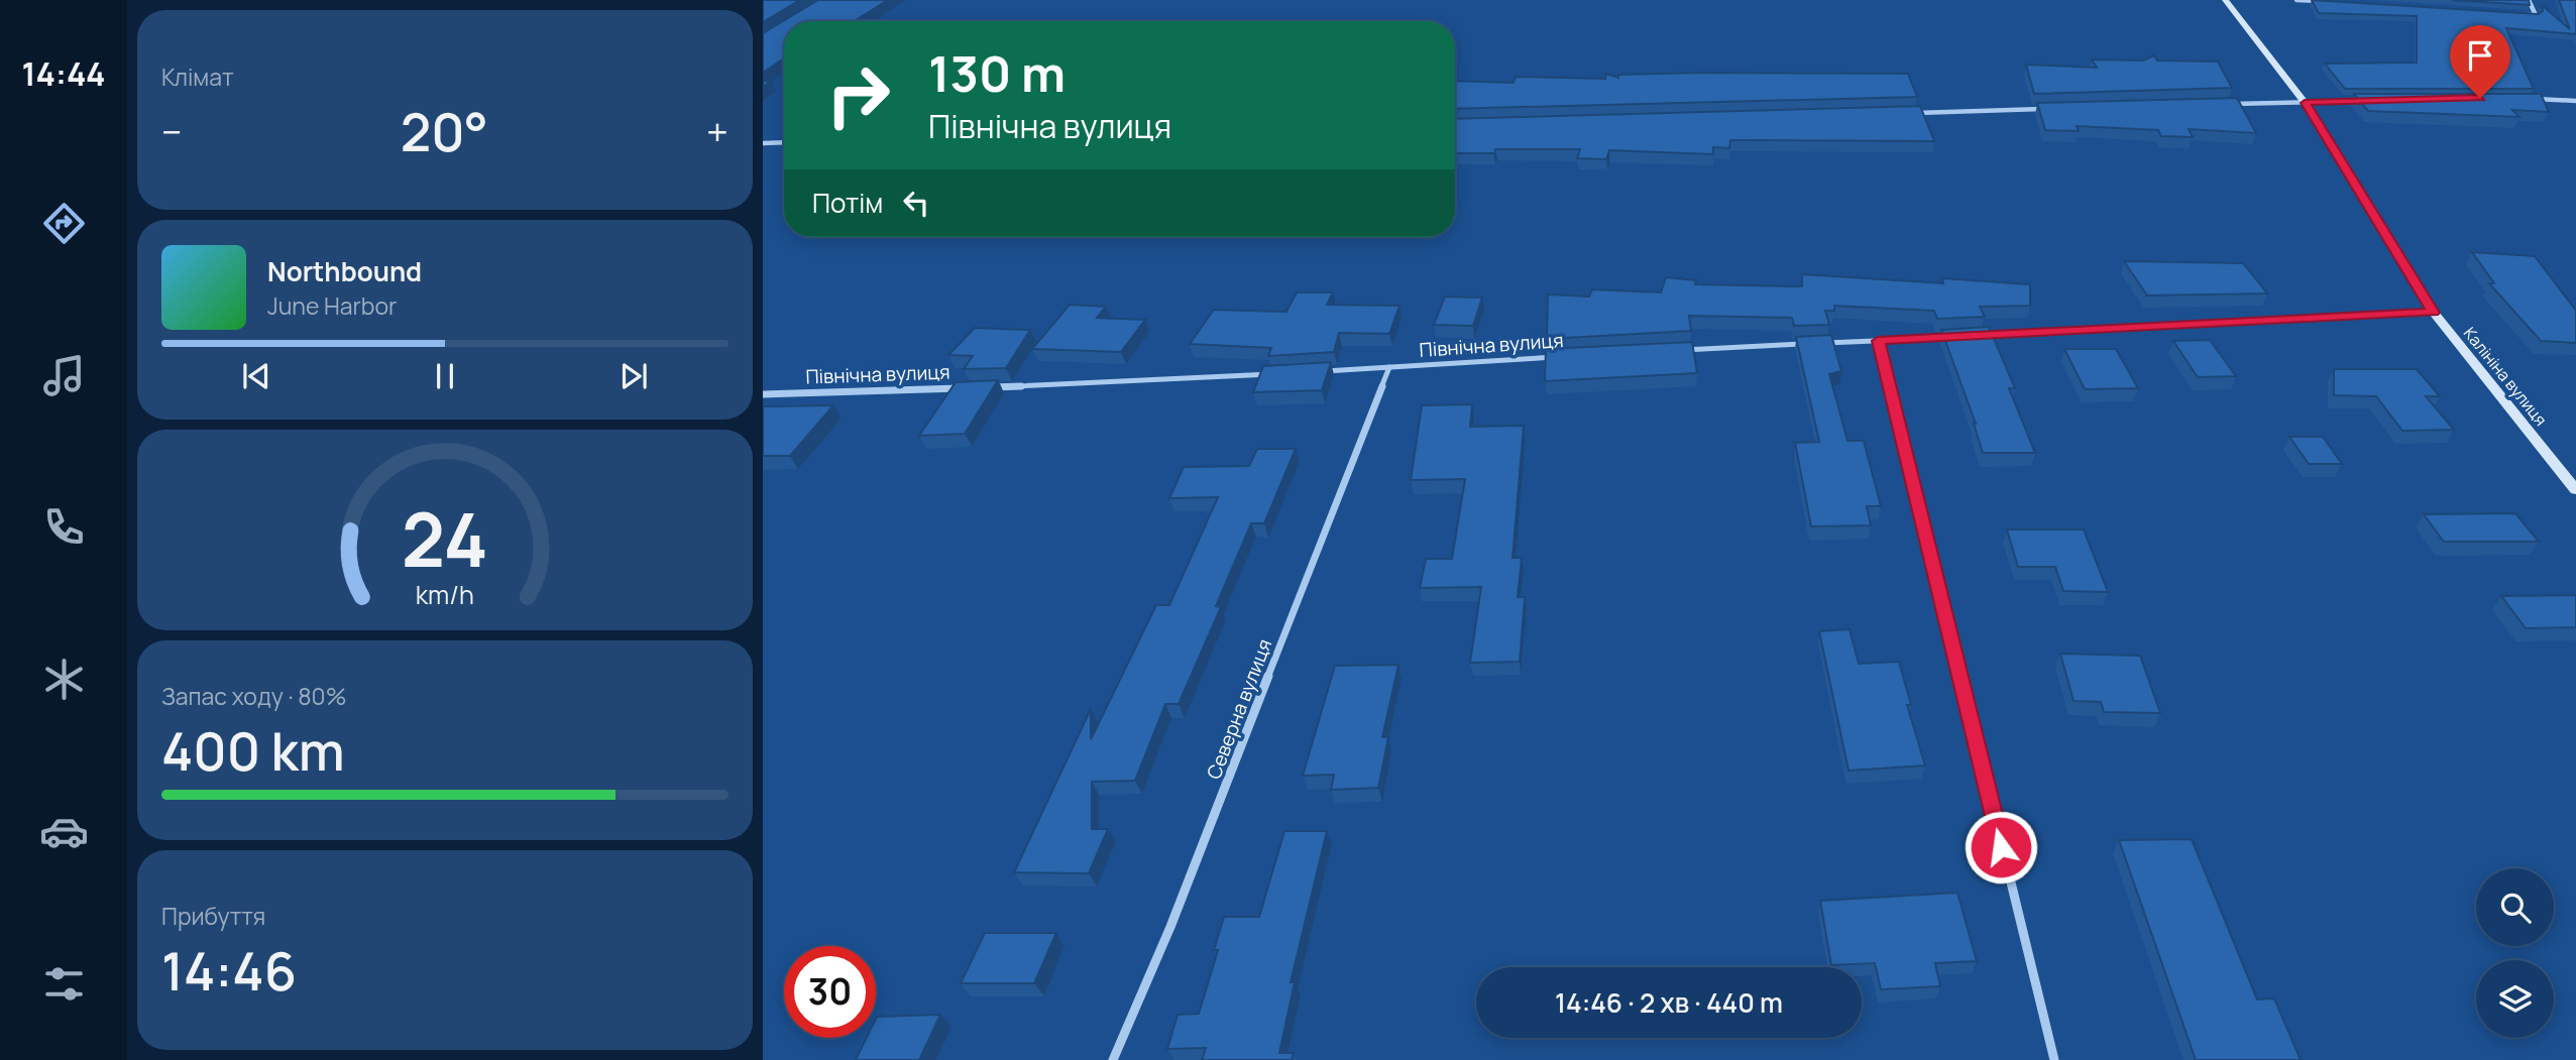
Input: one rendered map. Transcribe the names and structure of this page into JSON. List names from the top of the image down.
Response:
{
  "streets": {
    "street": ["Північна вулиця", "Калініна вулиця", "Северна вулиця"]
  },
  "crossings": [
    ["Північна вулиця", "Северна вулиця"]
  ],
  "page": {
    "tabs": "14:44",
    "tile": [
      "Клімат",
      ["Запас ходу · 80%", "400 km"],
      ["Прибуття", "14:46"]
    ],
    "turn": ["130 m", "Північна вулиця"],
    "heat": ["−", "20°", "+"],
    "then": "Потім",
    "song": ["Northbound", "June Harbor"],
    "limit": "30",
    "trip": "14:46 · 2 хв · 440 m",
    "gauge": ["24", "km/h"]
  }
}
